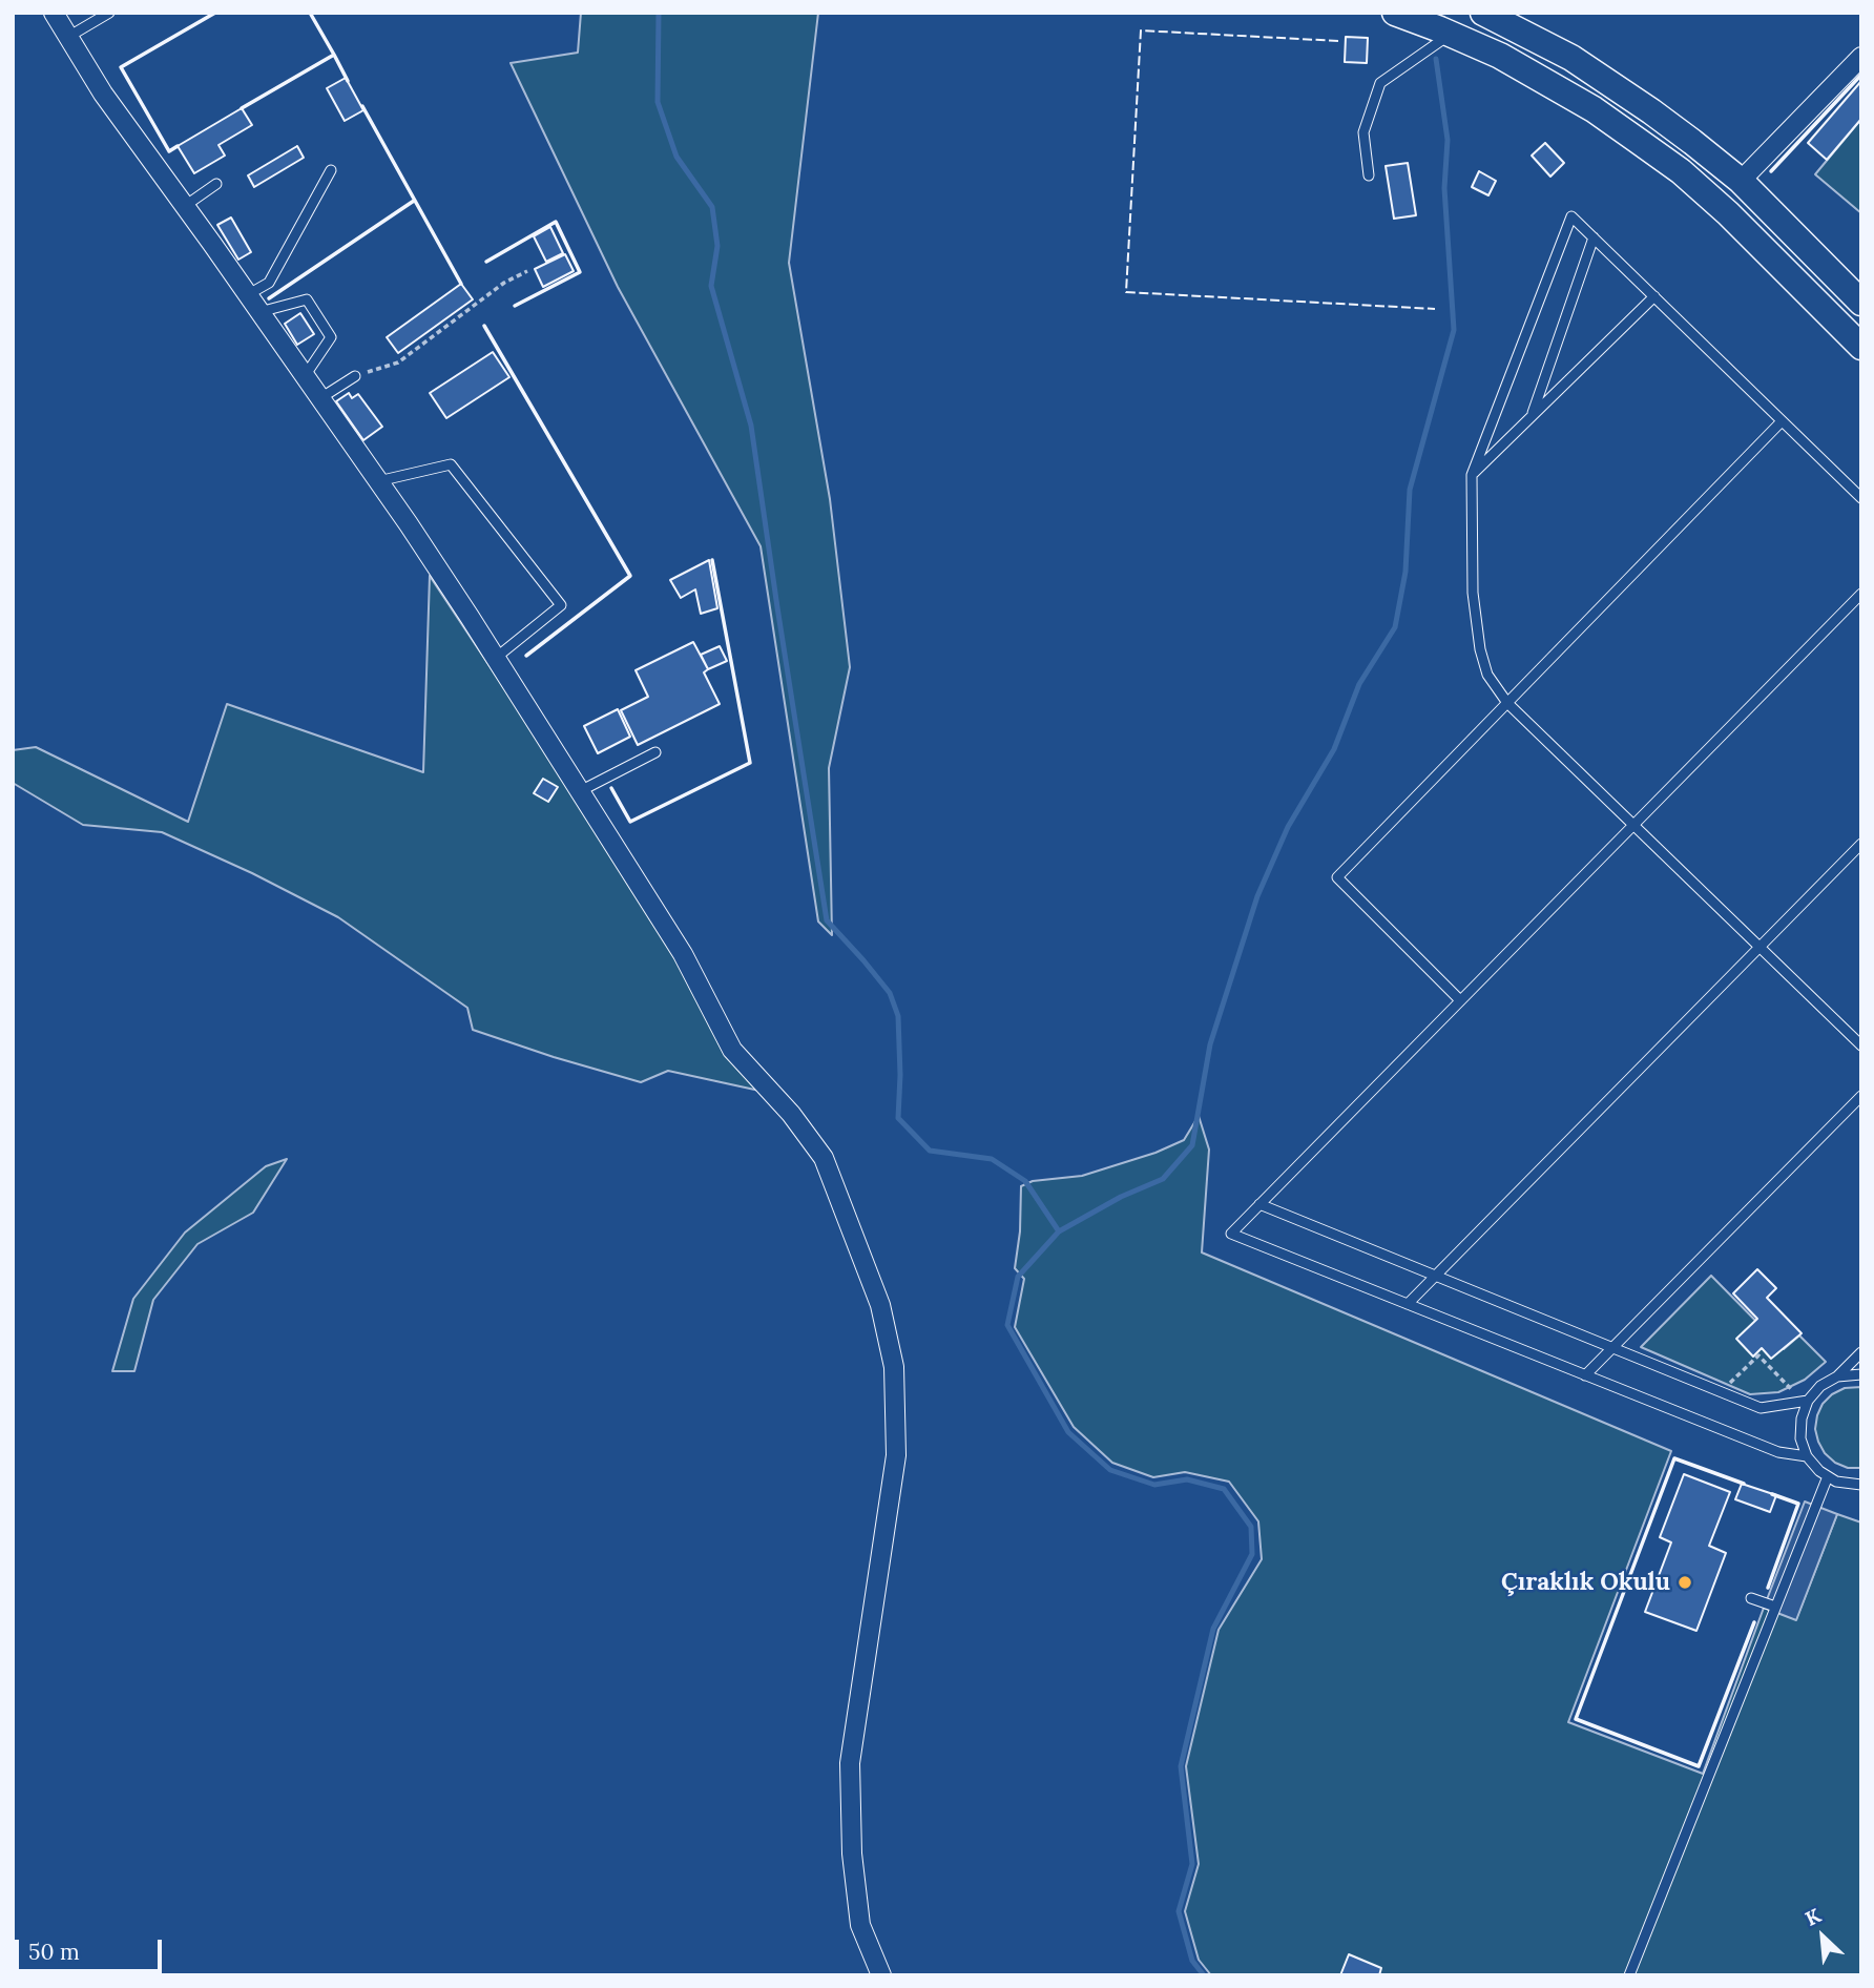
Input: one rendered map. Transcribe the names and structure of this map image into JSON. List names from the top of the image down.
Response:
{
  "places": ["Çıraklık Okulu"],
  "scale_bar": "50 m",
  "north": "top left"
}
